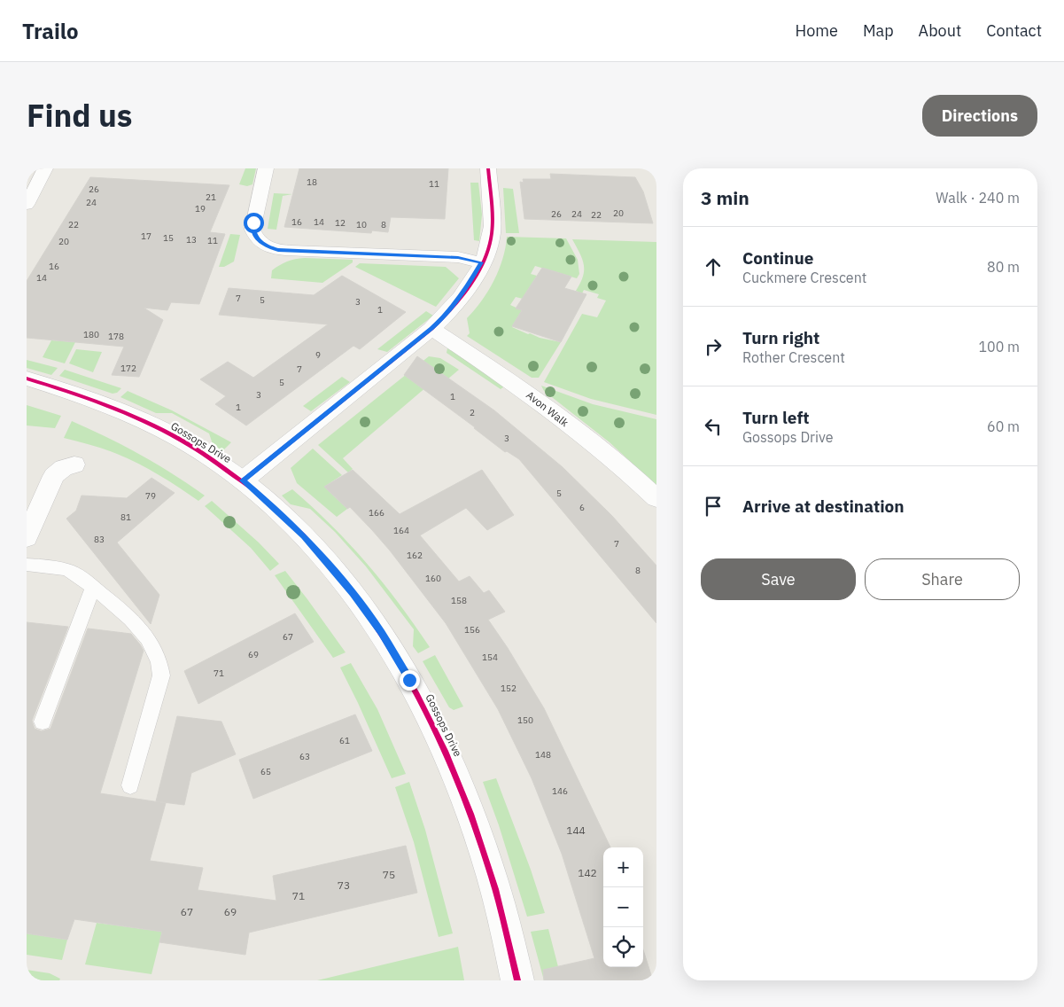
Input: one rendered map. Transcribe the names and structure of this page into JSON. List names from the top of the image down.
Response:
{
  "streets": {
    "street": ["Avon Walk", "Gossops Drive"]
  },
  "house_numbers": [
    "18",
    "11",
    "26",
    "21",
    "24",
    "19",
    "20",
    "26",
    "24",
    "22",
    "16",
    "14",
    "12",
    "22",
    "10",
    "8",
    "17",
    "15",
    "13",
    "11",
    "20",
    "16",
    "14",
    "7",
    "5",
    "3",
    "1",
    "180",
    "178",
    "9",
    "172",
    "7",
    "5",
    "3",
    "1",
    "1",
    "2",
    "3",
    "5",
    "79",
    "6",
    "166",
    "81",
    "164",
    "83",
    "7",
    "162",
    "8",
    "160",
    "158",
    "156",
    "67",
    "69",
    "154",
    "71",
    "152",
    "150",
    "61",
    "148",
    "63",
    "65",
    "146",
    "144",
    "142",
    "75",
    "73",
    "71",
    "67",
    "69"
  ],
  "page": {
    "header": "Trailo",
    "nav": [
      "Home",
      "Map",
      "About",
      "Contact"
    ],
    "title": "Find us",
    "buttons": [
      "Directions",
      ["Save", "Share"]
    ],
    "heading": ["3 min", "Walk · 240 m"],
    "list": [
      ["Continue", "Cuckmere Crescent", "80 m"],
      ["Turn right", "Rother Crescent", "100 m"],
      ["Turn left", "Gossops Drive", "60 m"],
      "Arrive at destination"
    ],
    "map_buttons": ["+", "−"]
  }
}
